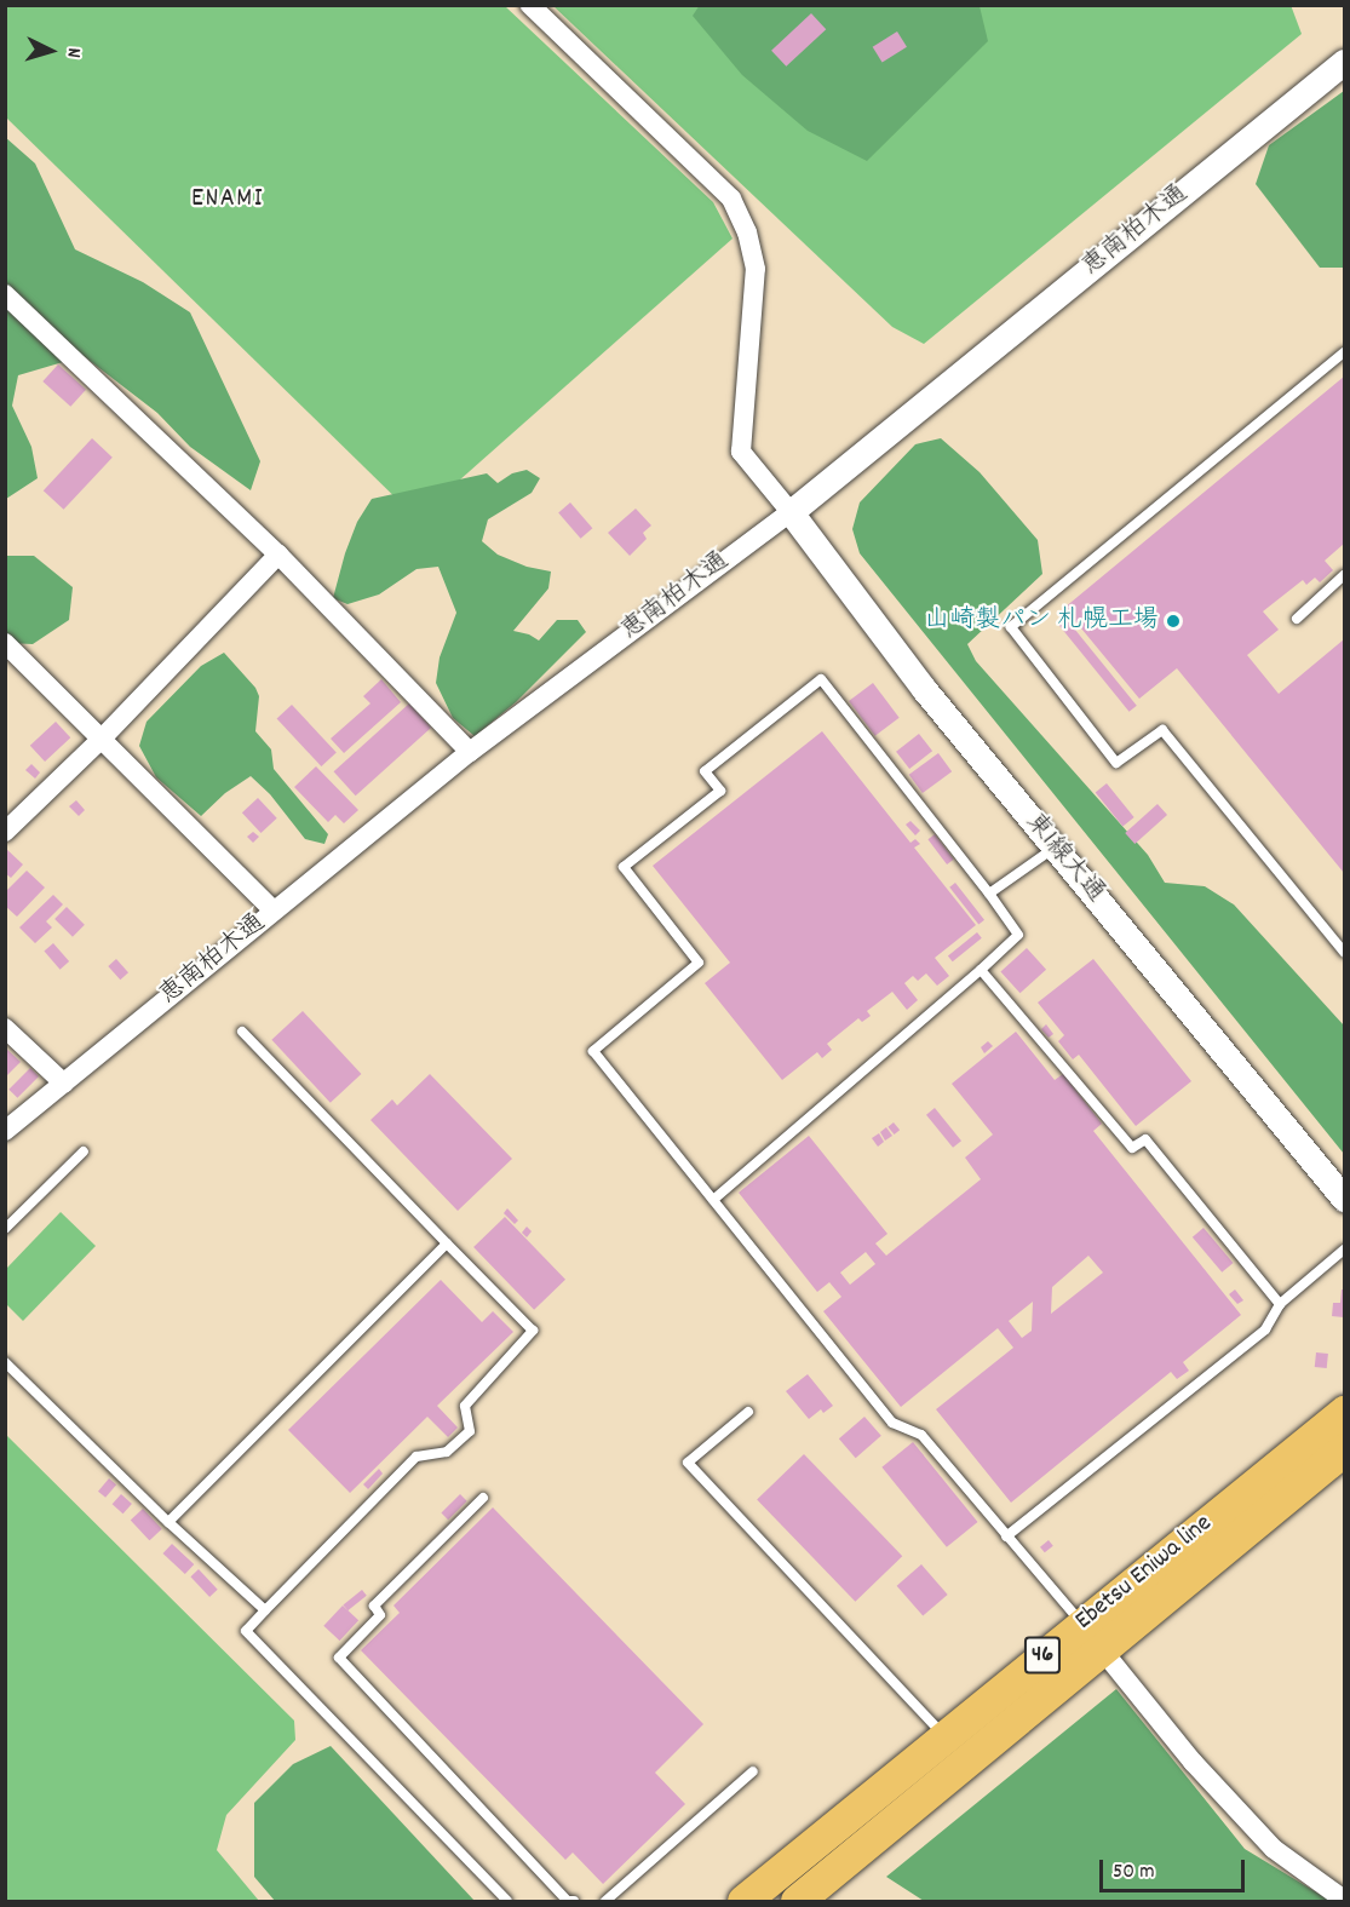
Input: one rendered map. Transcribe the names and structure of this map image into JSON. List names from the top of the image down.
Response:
{
  "streets": {
    "main road": ["Ebetsu Eniwa line", "46"],
    "street": ["恵南柏木通", "東1線大通"]
  },
  "crossings": [
    ["恵南柏木通", "東1線大通"]
  ],
  "districts": ["ENAMI"],
  "places": ["山崎製パン 札幌工場"],
  "scale_bar": "50 m",
  "north": "right"
}
